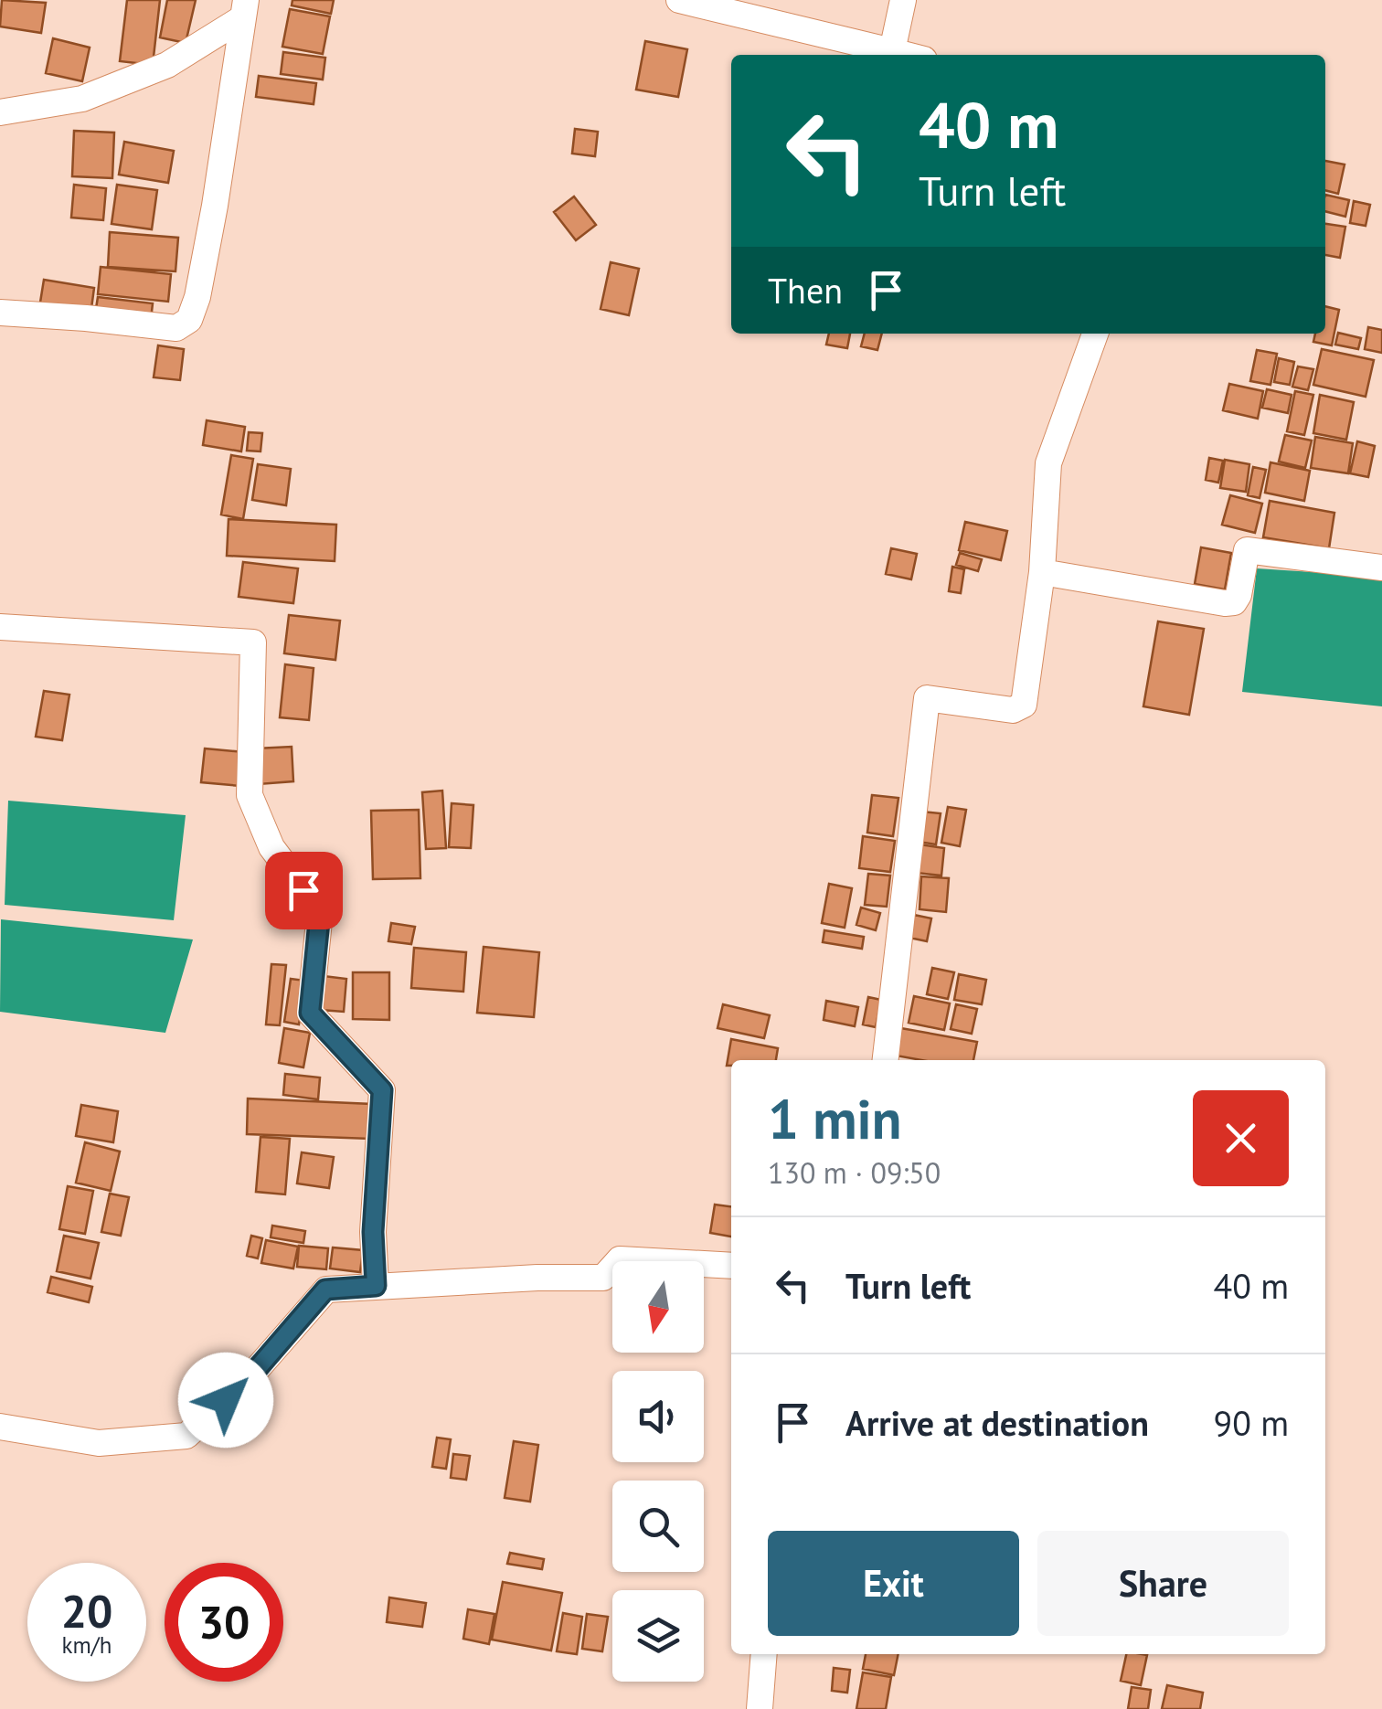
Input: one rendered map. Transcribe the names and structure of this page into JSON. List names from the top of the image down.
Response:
{
  "north": "bottom",
  "page": {
    "turn": ["40 m", "Turn left"],
    "then": "Then",
    "heading": ["1 min", "130 m · 09:50"],
    "list": [
      {
        "name": "Turn left",
        "value": "40 m"
      },
      {
        "name": "Arrive at destination",
        "value": "90 m"
      }
    ],
    "buttons": ["Exit", "Share"],
    "speed": "20 km/h",
    "limit": "30"
  }
}
